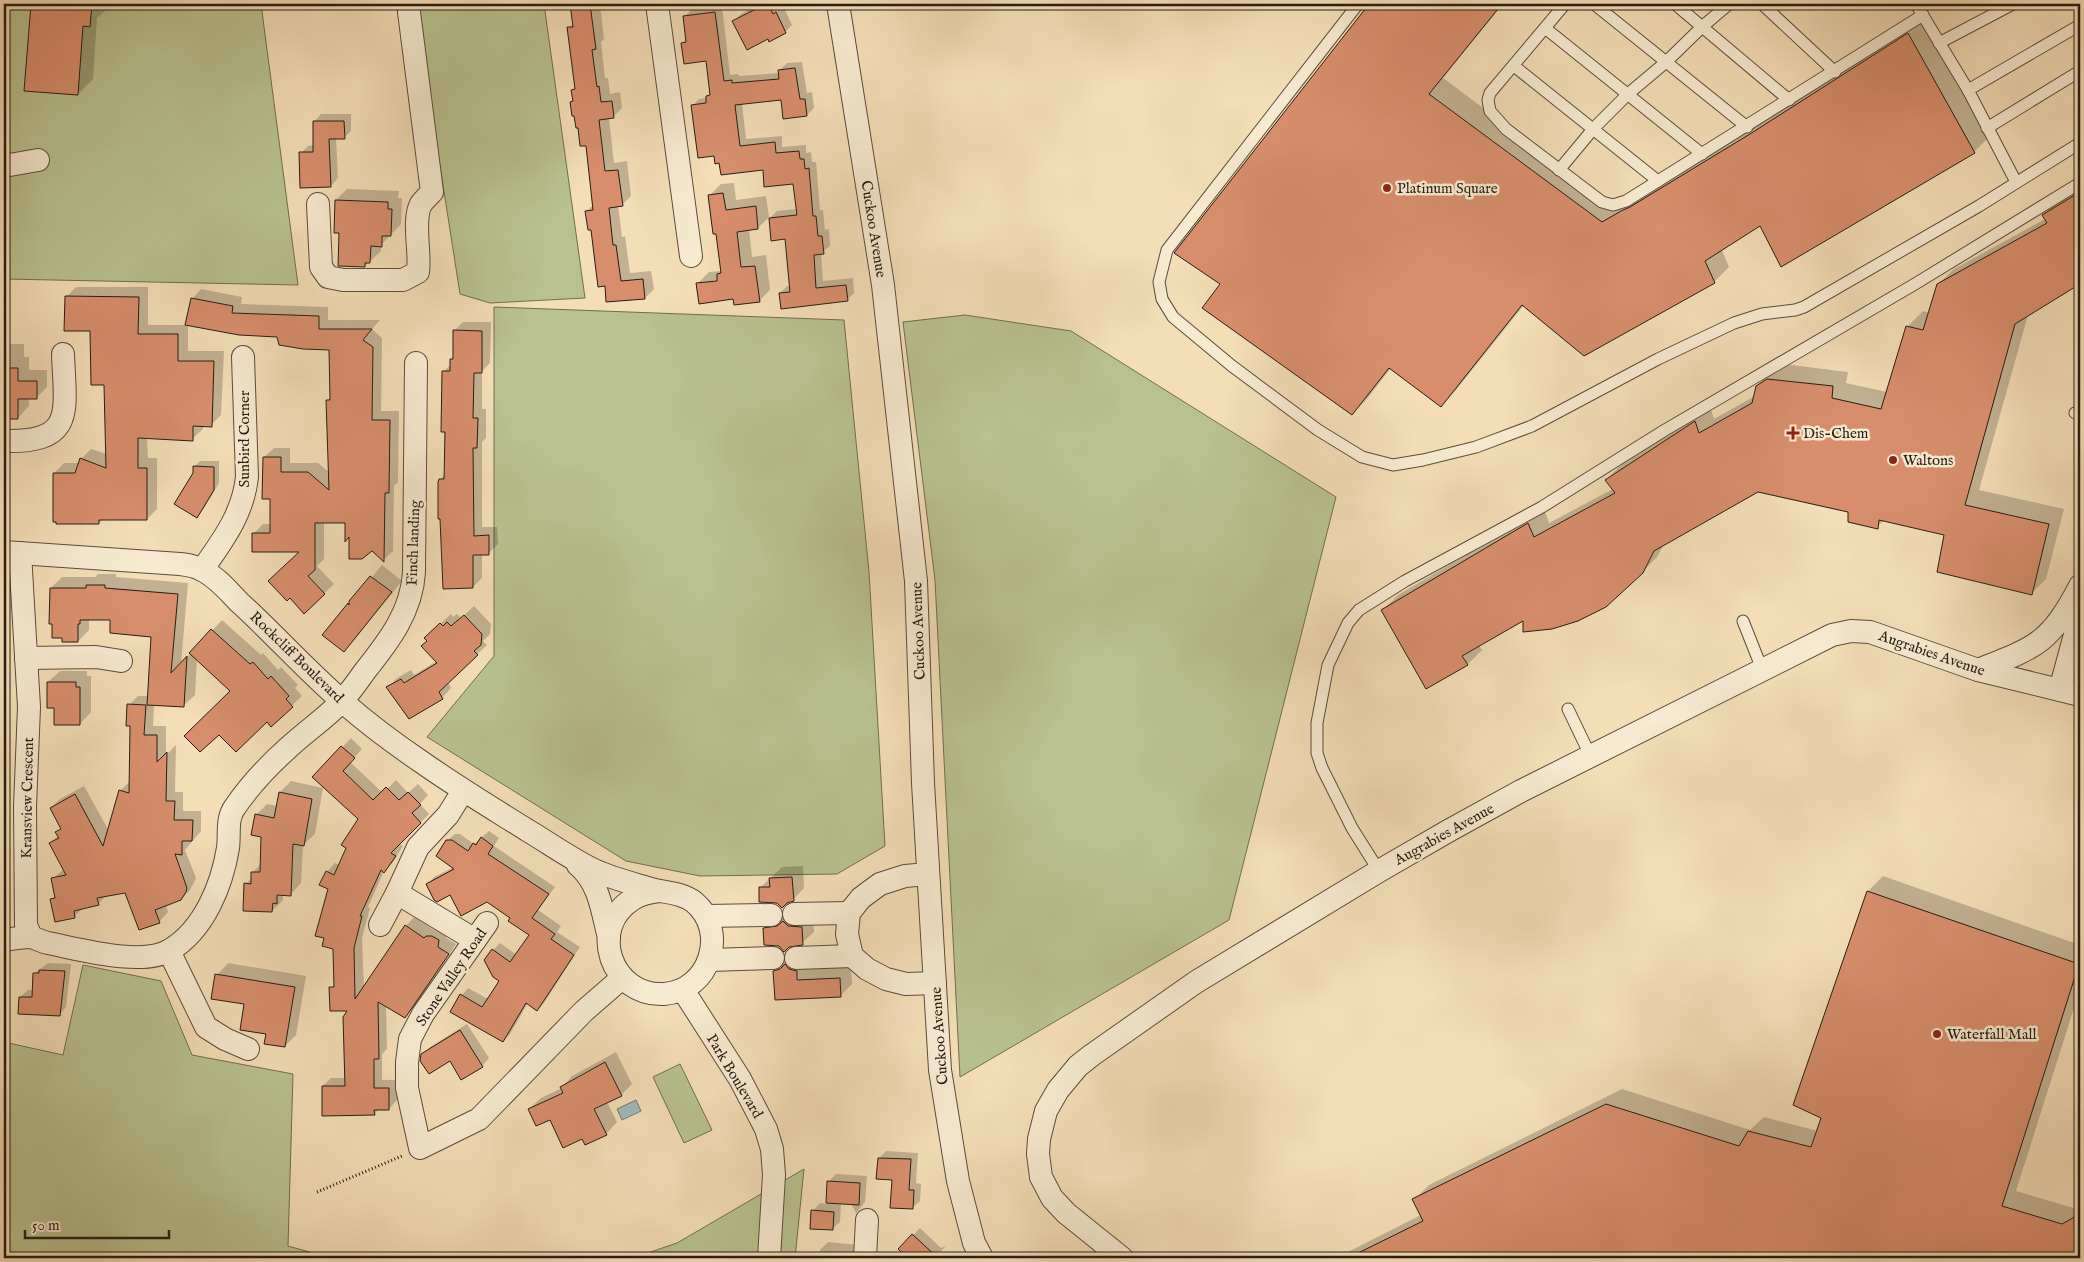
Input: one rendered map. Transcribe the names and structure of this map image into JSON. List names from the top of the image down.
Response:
{
  "streets": {
    "street": [
      "Cuckoo Avenue",
      "Sunbird Corner",
      "Finch landing",
      "Augrabies Avenue",
      "Rockcliff Boulevard",
      "Kransview Crescent",
      "Stone Valley Road",
      "Park Boulevard"
    ]
  },
  "crossings": [
    ["Sunbird Corner", "Rockcliff Boulevard"],
    ["Finch landing", "Rockcliff Boulevard"],
    ["Rockcliff Boulevard", "Kransview Crescent"]
  ],
  "places": {
    "other": ["Platinum Square", "Waltons", "Waterfall Mall"],
    "health": ["Dis-Chem"]
  },
  "scale_bar": "50 m"
}
